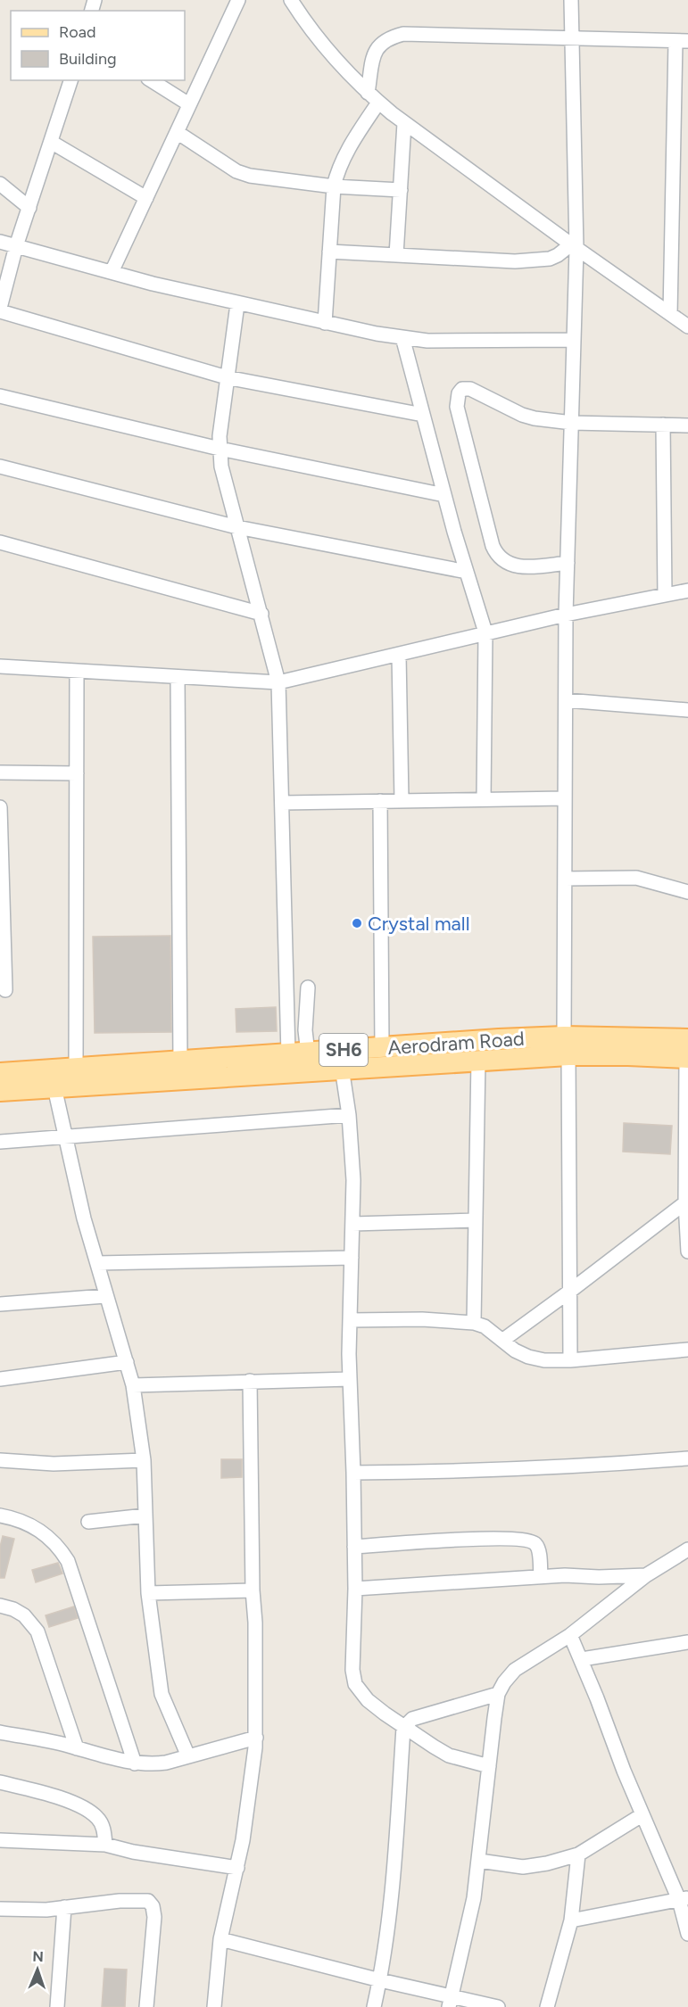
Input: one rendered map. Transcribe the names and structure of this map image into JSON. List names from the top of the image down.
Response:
{
  "streets": {
    "main road": ["Aerodram Road", "SH6"]
  },
  "places": ["Crystal mall"],
  "legend": ["Road", "Building"],
  "north": "top"
}
